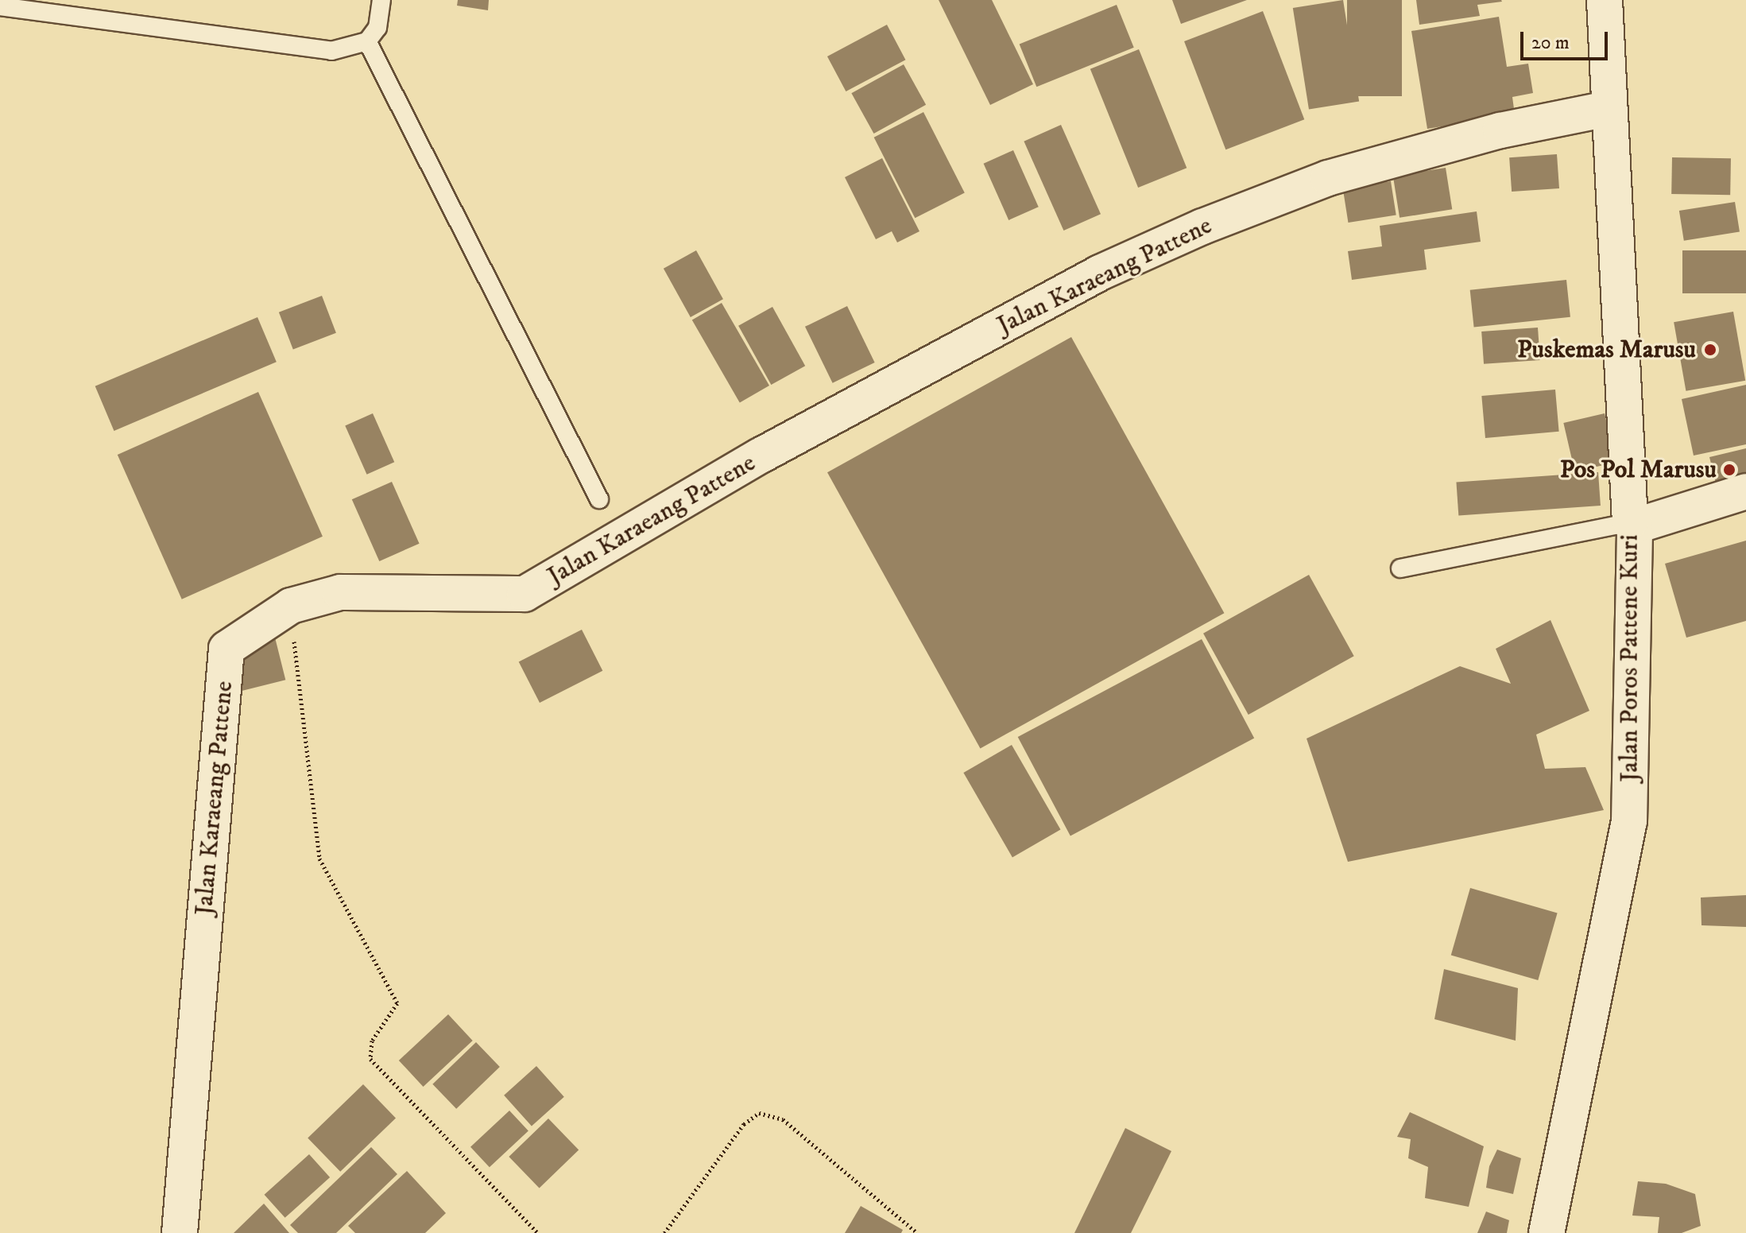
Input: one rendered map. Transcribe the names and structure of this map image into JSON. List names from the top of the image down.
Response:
{
  "streets": {
    "street": ["Jalan Karaeang Pattene", "Jalan Poros Pattene Kuri"]
  },
  "crossings": [
    ["Jalan Karaeang Pattene", "Jalan Poros Pattene Kuri"]
  ],
  "places": ["Puskemas Marusu", "Pos Pol Marusu"],
  "scale_bar": "20 m"
}
